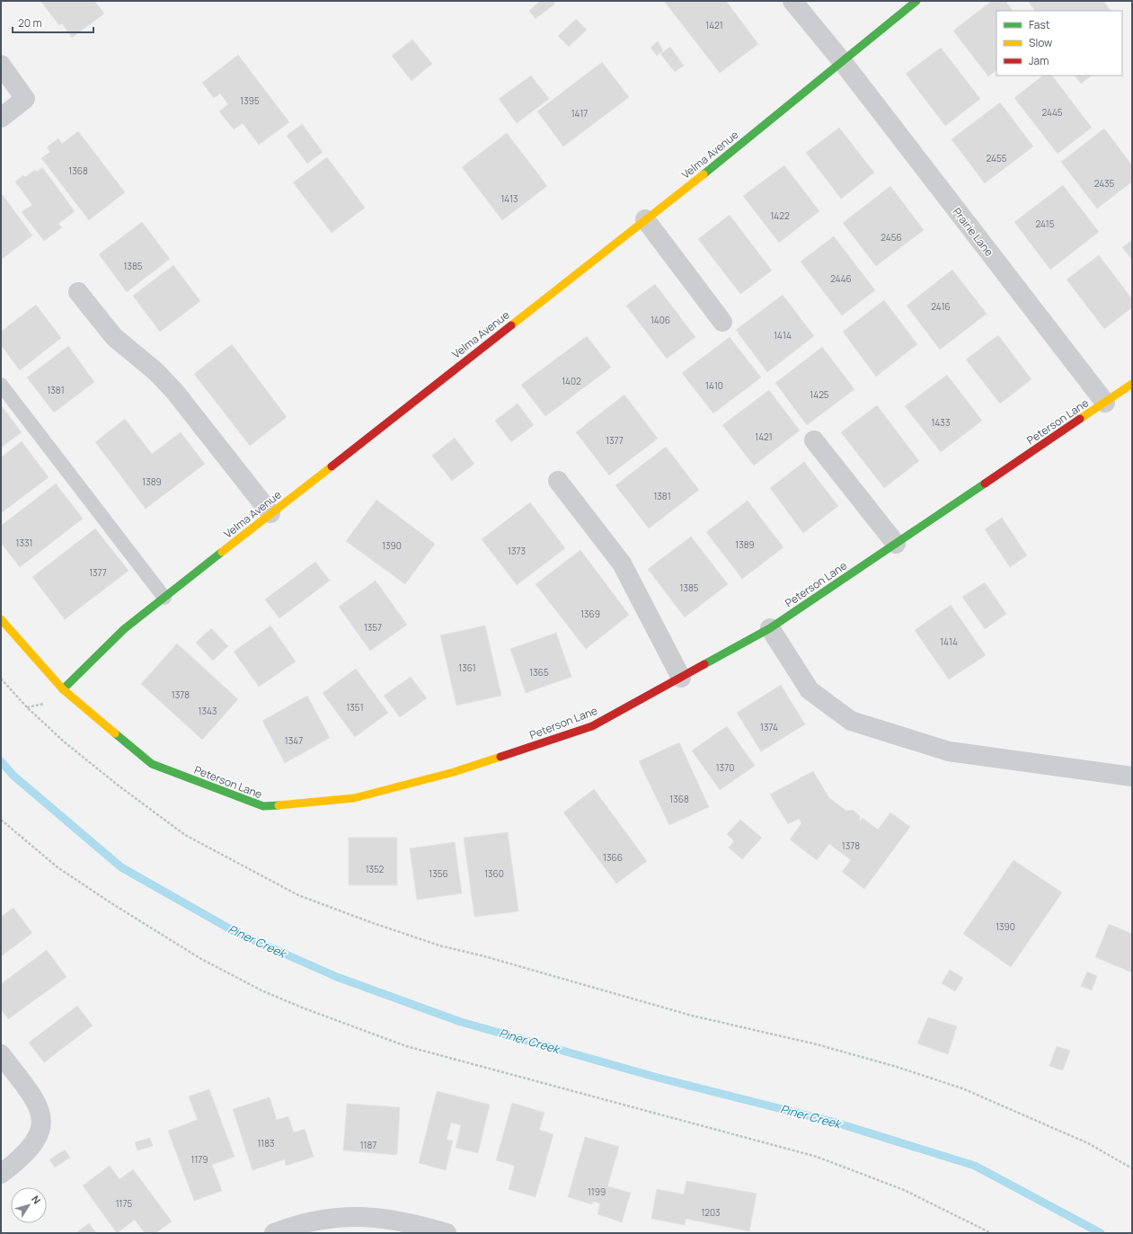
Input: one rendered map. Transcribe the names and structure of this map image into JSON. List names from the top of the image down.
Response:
{
  "streets": {
    "street": ["Velma Avenue", "Prairie Lane", "Peterson Lane"]
  },
  "crossings": [
    ["Velma Avenue", "Prairie Lane"],
    ["Velma Avenue", "Peterson Lane"],
    ["Prairie Lane", "Peterson Lane"]
  ],
  "water": ["Piner Creek"],
  "house_numbers": [
    "1421",
    "1395",
    "2445",
    "1417",
    "2455",
    "1368",
    "2435",
    "1413",
    "1422",
    "2415",
    "2456",
    "1385",
    "2446",
    "2416",
    "1406",
    "1414",
    "1402",
    "1410",
    "1381",
    "1425",
    "1433",
    "1421",
    "1377",
    "1389",
    "1381",
    "1331",
    "1389",
    "1390",
    "1373",
    "1377",
    "1385",
    "1369",
    "1357",
    "1414",
    "1361",
    "1365",
    "1378",
    "1351",
    "1343",
    "1374",
    "1347",
    "1370",
    "1368",
    "1378",
    "1366",
    "1352",
    "1356",
    "1360",
    "1390",
    "1183",
    "1187",
    "1179",
    "1199",
    "1175",
    "1203"
  ],
  "legend": ["Fast", "Slow", "Jam"],
  "scale_bar": "20 m",
  "north": "top right"
}
